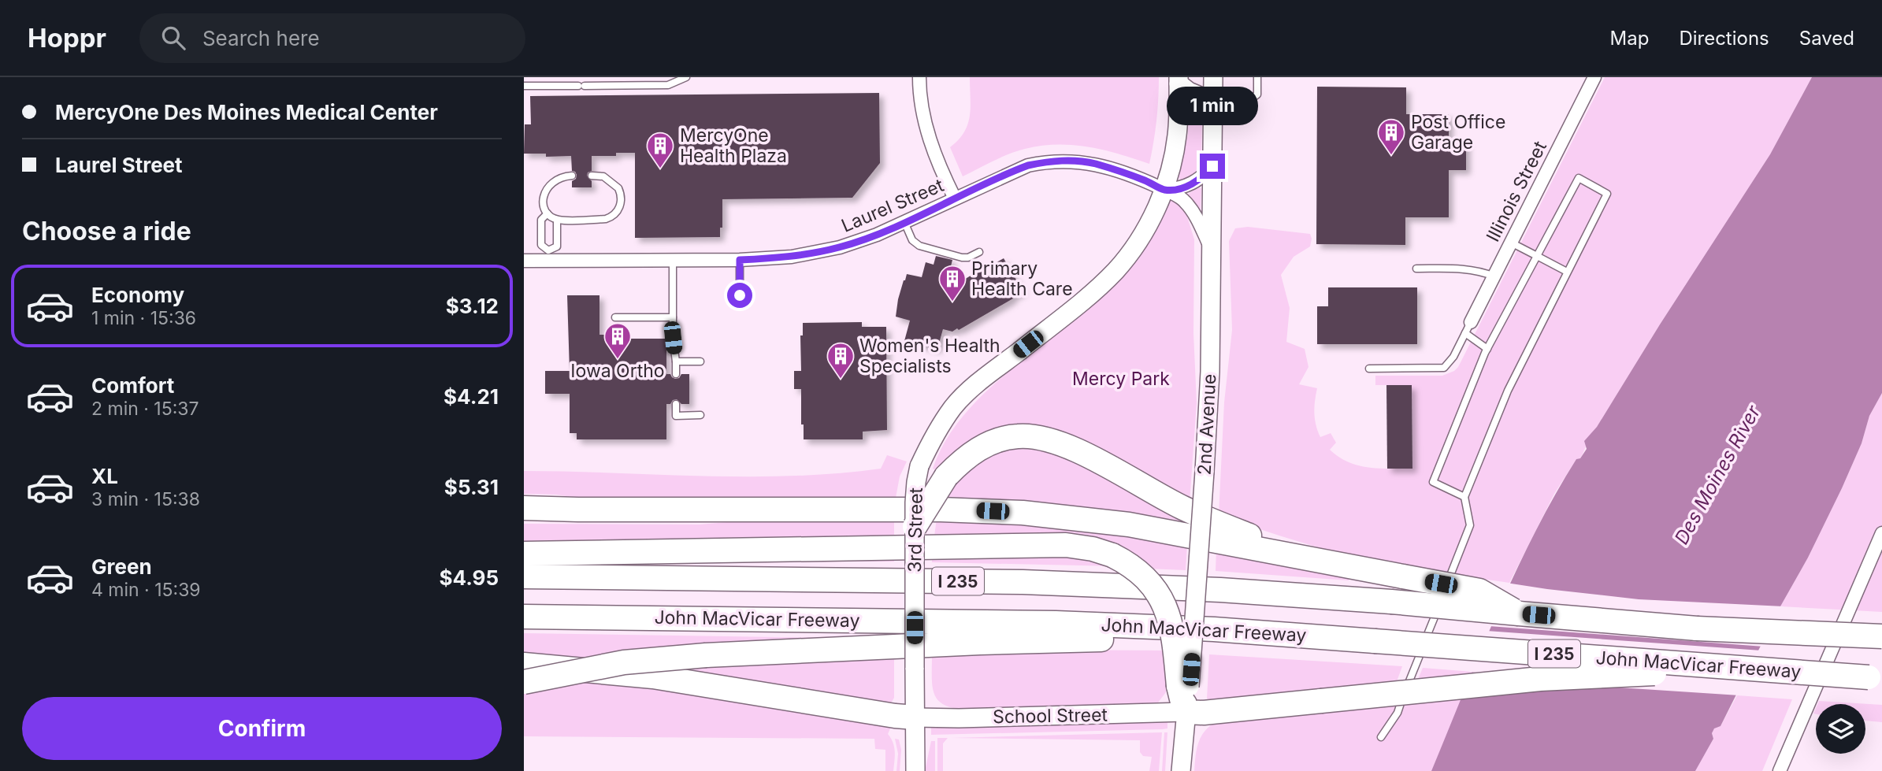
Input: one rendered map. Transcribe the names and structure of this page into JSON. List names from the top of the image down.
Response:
{
  "streets": {
    "highway": ["I 235", "John MacVicar Freeway"],
    "main road": ["2nd Avenue", "3rd Street", "School Street"],
    "street": ["Illinois Street", "Laurel Street"]
  },
  "crossings": [
    ["Laurel Street", "2nd Avenue"],
    ["Laurel Street", "3rd Street"],
    ["3rd Street", "School Street"]
  ],
  "water": ["Des Moines River"],
  "parks": ["Mercy Park"],
  "places": {
    "building": [
      "Post Office Garage",
      "MercyOne Health Plaza",
      "Primary Health Care",
      "Iowa Ortho",
      "Women's Health Specialists"
    ]
  },
  "page": {
    "header": "Hoppr",
    "search": "Search here",
    "nav": ["Map", "Directions", "Saved"],
    "banner": ["MercyOne Des Moines Medical Center", "Laurel Street"],
    "bubble": "1 min",
    "heading": "Choose a ride",
    "list": [
      {
        "name": "Economy",
        "note": "1 min · 15:36",
        "value": "$3.12"
      },
      {
        "name": "Comfort",
        "note": "2 min · 15:37",
        "value": "$4.21"
      },
      {
        "name": "XL",
        "note": "3 min · 15:38",
        "value": "$5.31"
      },
      {
        "name": "Green",
        "note": "4 min · 15:39",
        "value": "$4.95"
      }
    ],
    "buttons": "Confirm"
  }
}
